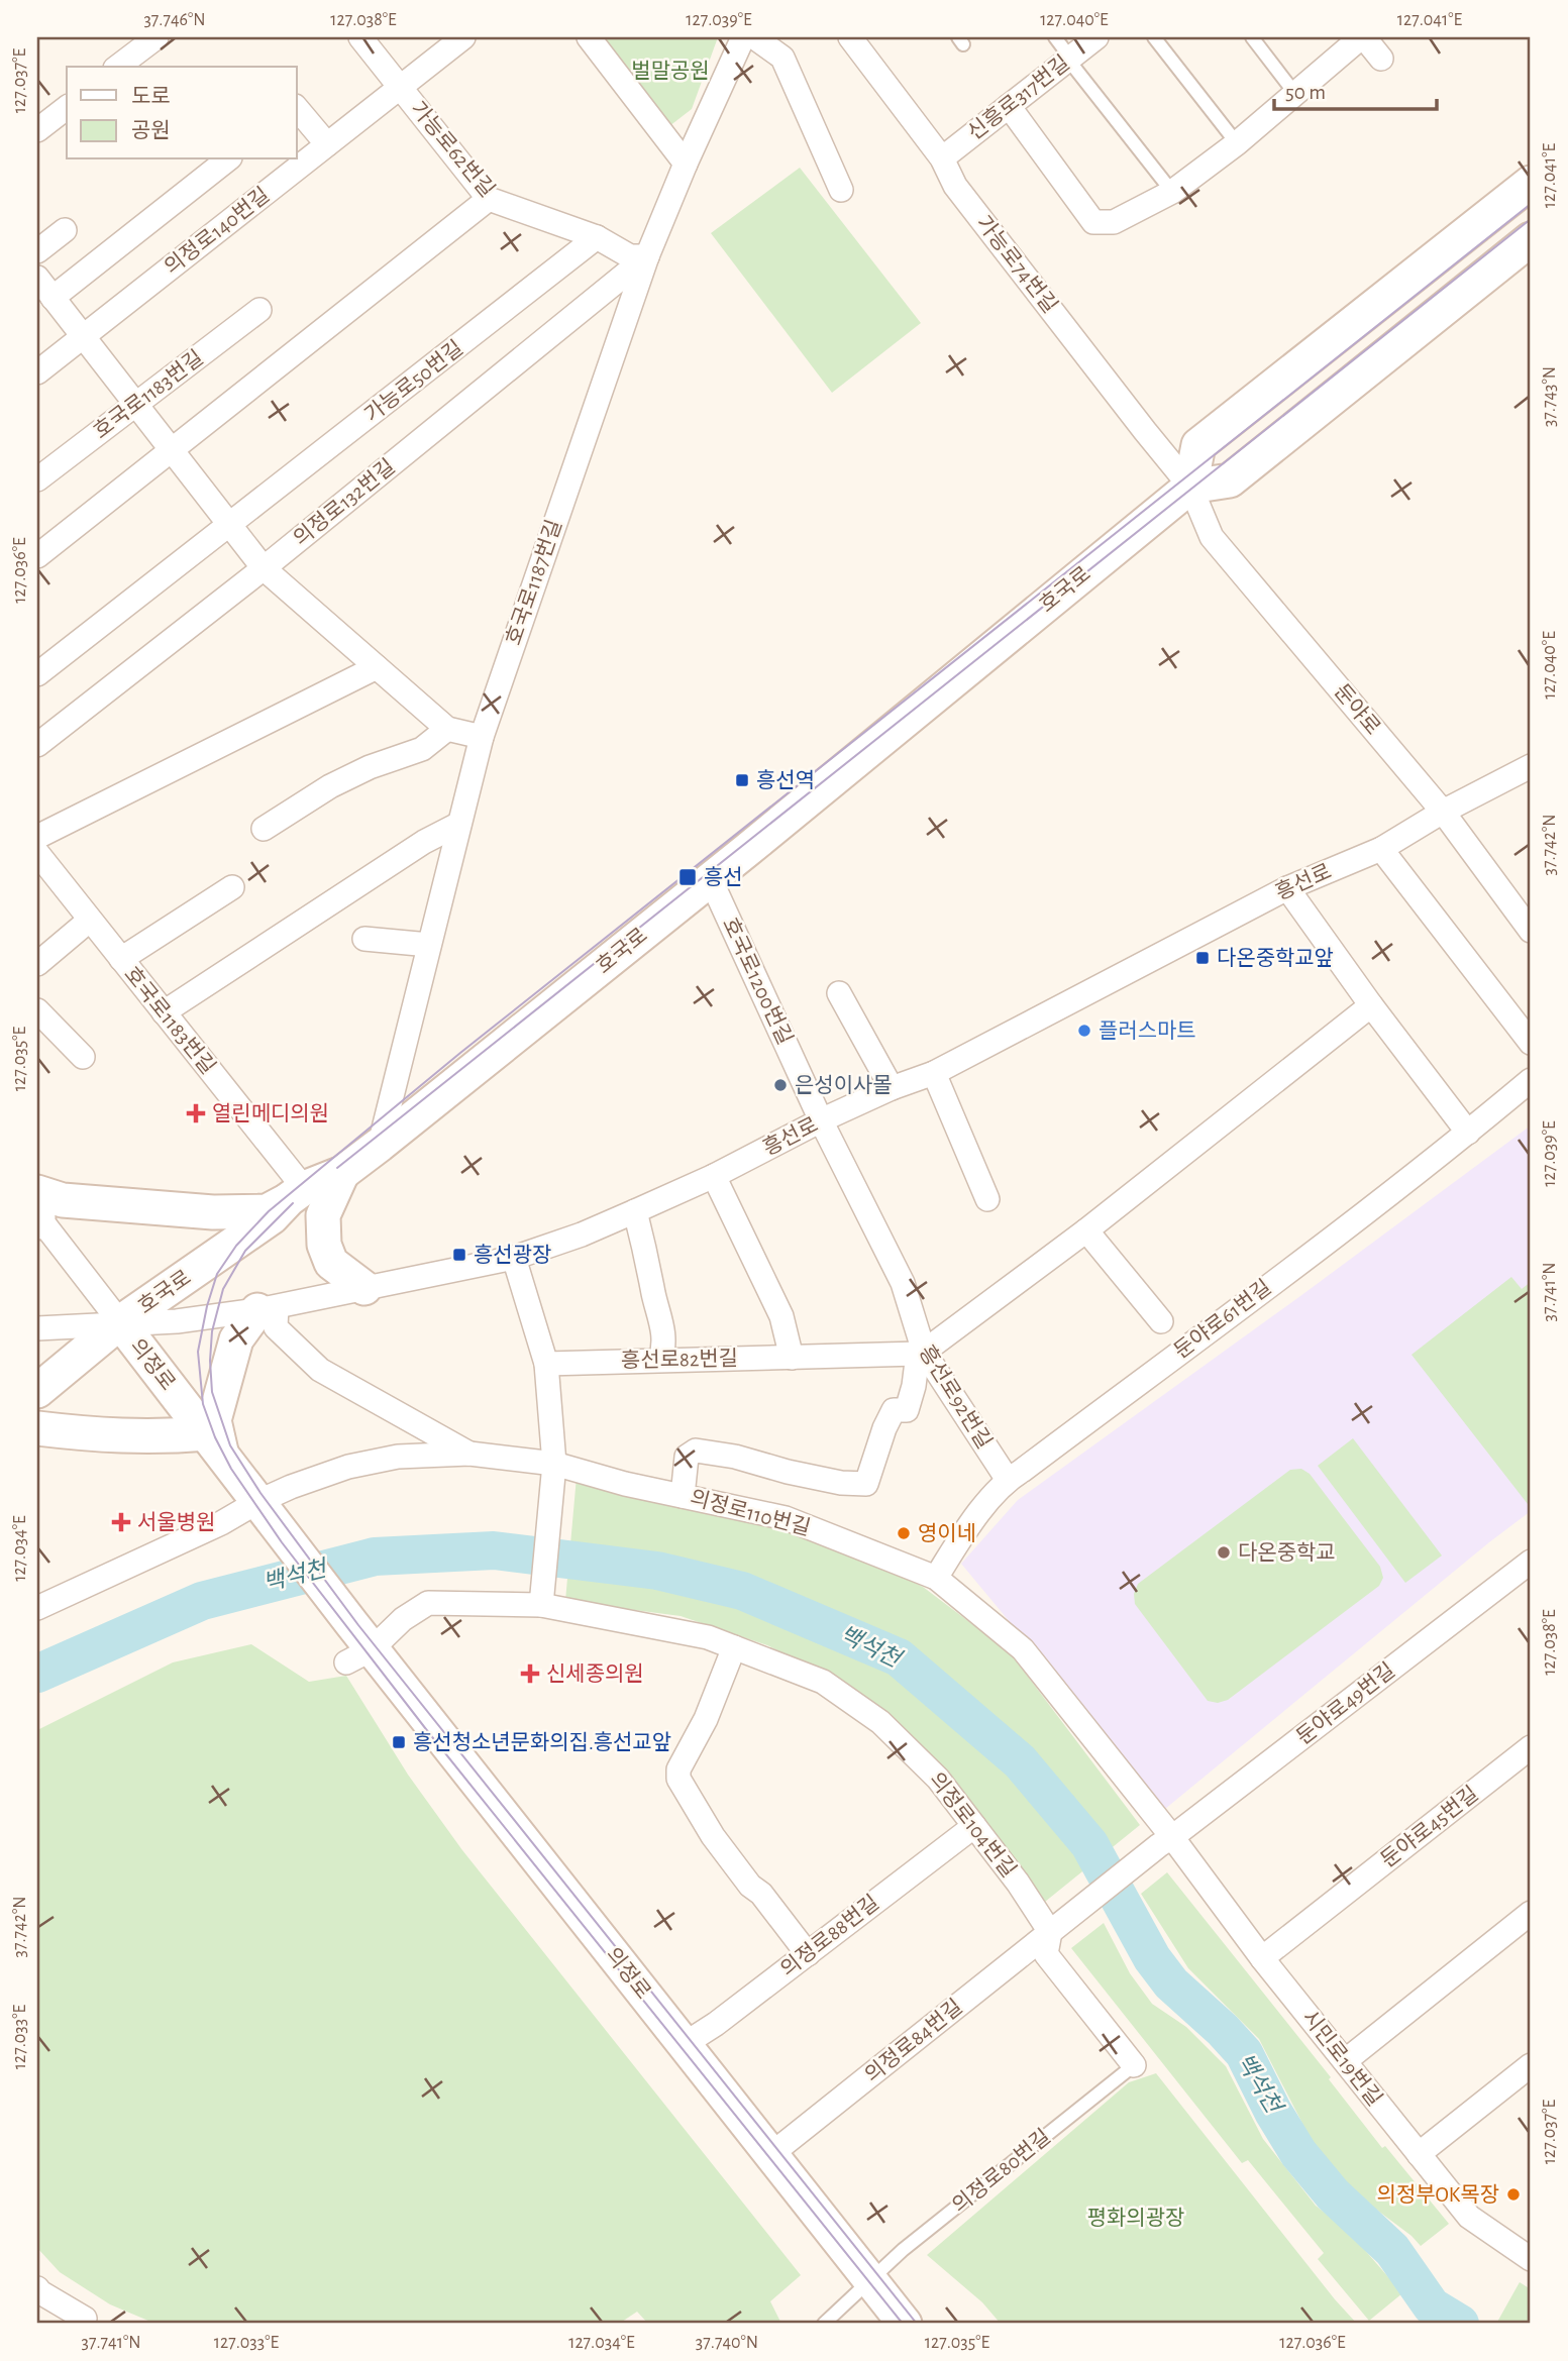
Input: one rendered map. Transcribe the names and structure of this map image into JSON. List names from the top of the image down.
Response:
{
  "streets": {
    "street": [
      "신흥로317번길",
      "가능로62번길",
      "의정로140번길",
      "가능로74번길",
      "가능로50번길",
      "호국로1183번길",
      "의정로132번길",
      "호국로1187번길",
      "호국로",
      "둔야로",
      "흥선로",
      "호국로1200번길",
      "둔야로61번길",
      "흥선로82번길",
      "의정로",
      "흥선로92번길",
      "의정로110번길",
      "둔야로49번길",
      "의정로104번길",
      "둔야로45번길",
      "의정로88번길",
      "의정로84번길",
      "시민로19번길"
    ],
    "lane": ["의정로80번길"]
  },
  "crossings": [
    ["신흥로317번길", "가능로74번길"],
    ["가능로62번길", "의정로140번길"],
    ["가능로62번길", "가능로50번길"],
    ["가능로62번길", "의정로132번길"],
    ["가능로62번길", "호국로1187번길"],
    ["가능로74번길", "호국로"],
    ["가능로74번길", "둔야로"],
    ["호국로1183번길", "호국로"],
    ["의정로132번길", "호국로1187번길"],
    ["호국로1187번길", "호국로"],
    ["호국로", "둔야로"],
    ["호국로", "흥선로"],
    ["호국로", "호국로1200번길"],
    ["호국로", "의정로"],
    ["둔야로", "흥선로"],
    ["흥선로", "호국로1200번길"],
    ["흥선로", "의정로"],
    ["흥선로", "흥선로92번길"],
    ["호국로1200번길", "흥선로92번길"],
    ["둔야로61번길", "흥선로92번길"],
    ["둔야로61번길", "의정로110번길"],
    ["흥선로82번길", "흥선로92번길"],
    ["의정로", "의정로110번길"],
    ["의정로", "의정로104번길"],
    ["의정로", "의정로88번길"],
    ["의정로", "의정로84번길"],
    ["의정로", "의정로80번길"],
    ["의정로110번길", "둔야로49번길"],
    ["의정로110번길", "시민로19번길"],
    ["둔야로49번길", "의정로104번길"],
    ["둔야로49번길", "의정로84번길"],
    ["둔야로49번길", "시민로19번길"],
    ["의정로104번길", "의정로88번길"],
    ["의정로104번길", "의정로84번길"],
    ["둔야로45번길", "시민로19번길"]
  ],
  "water": ["백석천"],
  "parks": ["벌말공원", "평화의광장"],
  "places": {
    "transit": [
      "흥선역",
      "흥선",
      "다온중학교앞",
      "흥선광장",
      "흥선청소년문화의집.흥선교앞"
    ],
    "other": [
      "플러스마트",
      "은성이사몰",
      "영이네",
      "다온중학교",
      "의정부OK목장"
    ],
    "health": ["열린메디의원", "서울병원", "신세종의원"]
  },
  "legend": ["도로", "공원"],
  "scale_bar": "50 m",
  "coordinates": [
    "37.746°N",
    "127.038°E",
    "127.039°E",
    "127.040°E",
    "127.041°E",
    "127.037°E",
    "37.743°N",
    "127.036°E",
    "37.742°N",
    "127.035°E",
    "37.741°N",
    "127.034°E",
    "127.033°E",
    "37.740°N"
  ]
}
